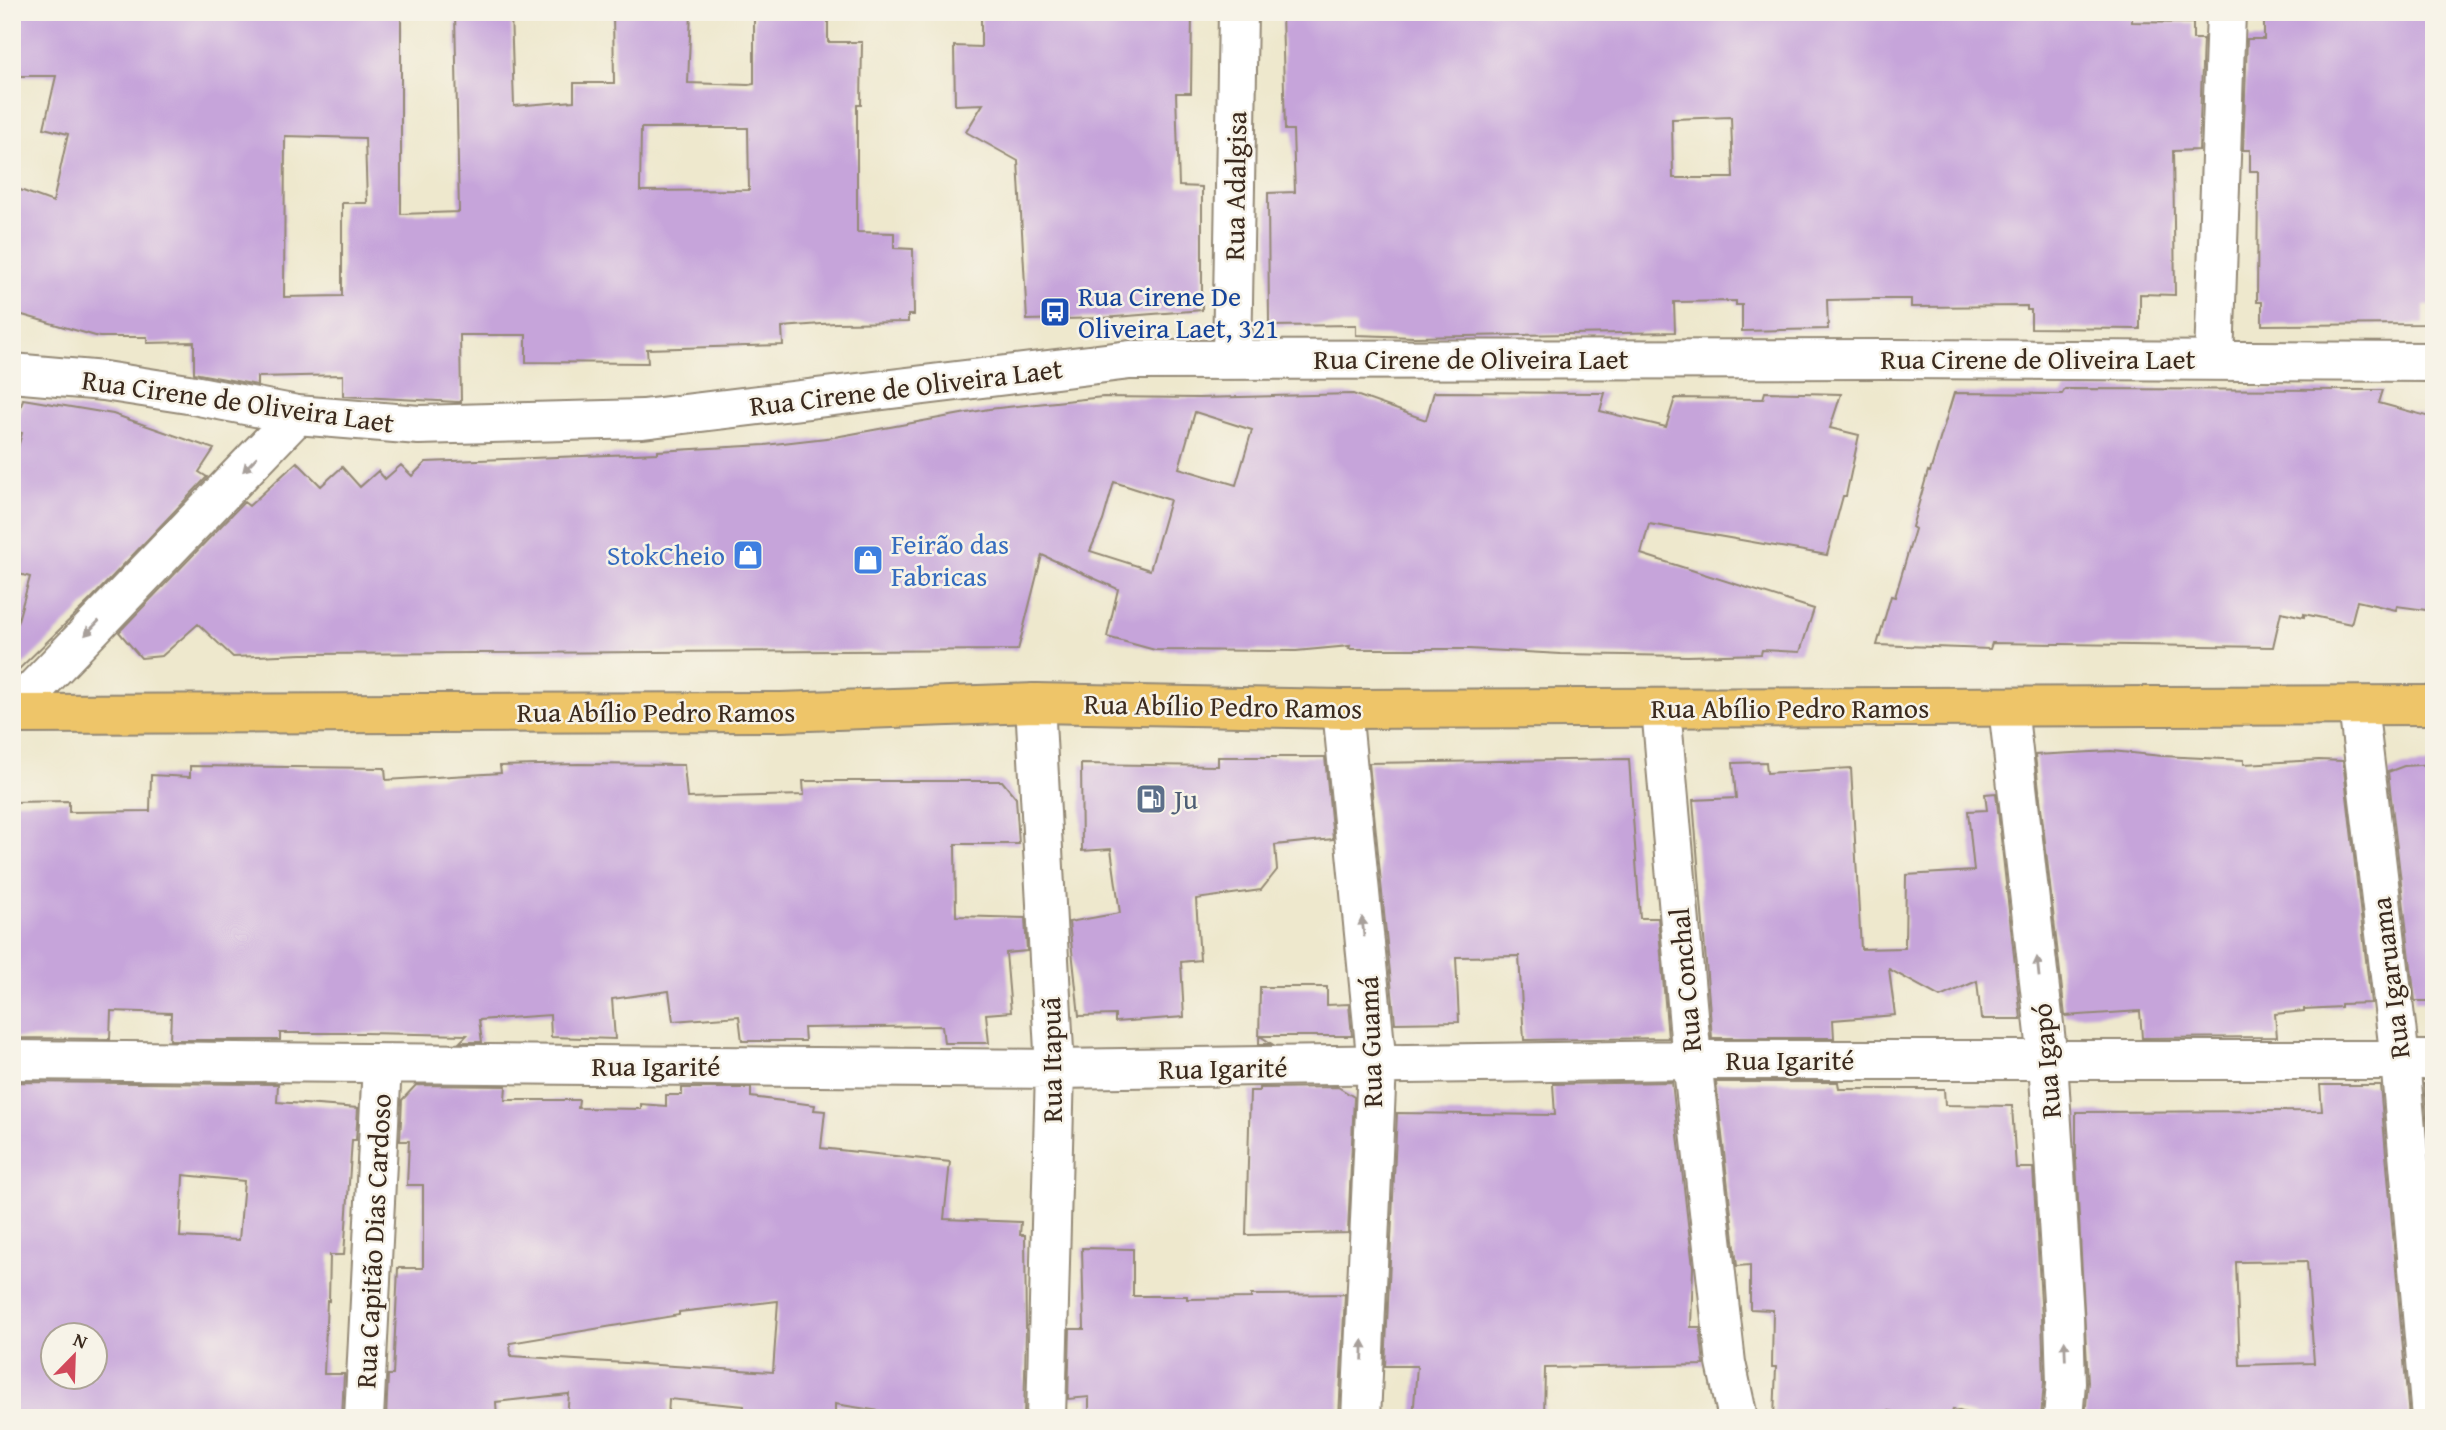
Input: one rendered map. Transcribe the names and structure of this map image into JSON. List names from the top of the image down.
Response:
{
  "streets": {
    "main road": ["Rua Abílio Pedro Ramos"],
    "street": [
      "Rua Adalgisa",
      "Rua Cirene de Oliveira Laet",
      "Rua Igaruama",
      "Rua Conchal",
      "Rua Guamá",
      "Rua Itapuã",
      "Rua Igarité",
      "Rua Igapó",
      "Rua Capitão Dias Cardoso"
    ]
  },
  "crossings": [
    ["Rua Adalgisa", "Rua Cirene de Oliveira Laet"],
    ["Rua Abílio Pedro Ramos", "Rua Igaruama"],
    ["Rua Abílio Pedro Ramos", "Rua Conchal"],
    ["Rua Abílio Pedro Ramos", "Rua Guamá"],
    ["Rua Abílio Pedro Ramos", "Rua Itapuã"],
    ["Rua Abílio Pedro Ramos", "Rua Igapó"],
    ["Rua Igaruama", "Rua Igarité"],
    ["Rua Conchal", "Rua Igarité"],
    ["Rua Guamá", "Rua Igarité"],
    ["Rua Itapuã", "Rua Igarité"],
    ["Rua Igarité", "Rua Igapó"],
    ["Rua Igarité", "Rua Capitão Dias Cardoso"]
  ],
  "one_way": ["Rua Guamá", "Rua Igapó"],
  "places": {
    "bus stop": ["Rua Cirene De Oliveira Laet, 321"],
    "shop": ["StokCheio", "Feirão das Fabricas"],
    "fuel station": ["Ju"]
  },
  "north": "top right"
}
